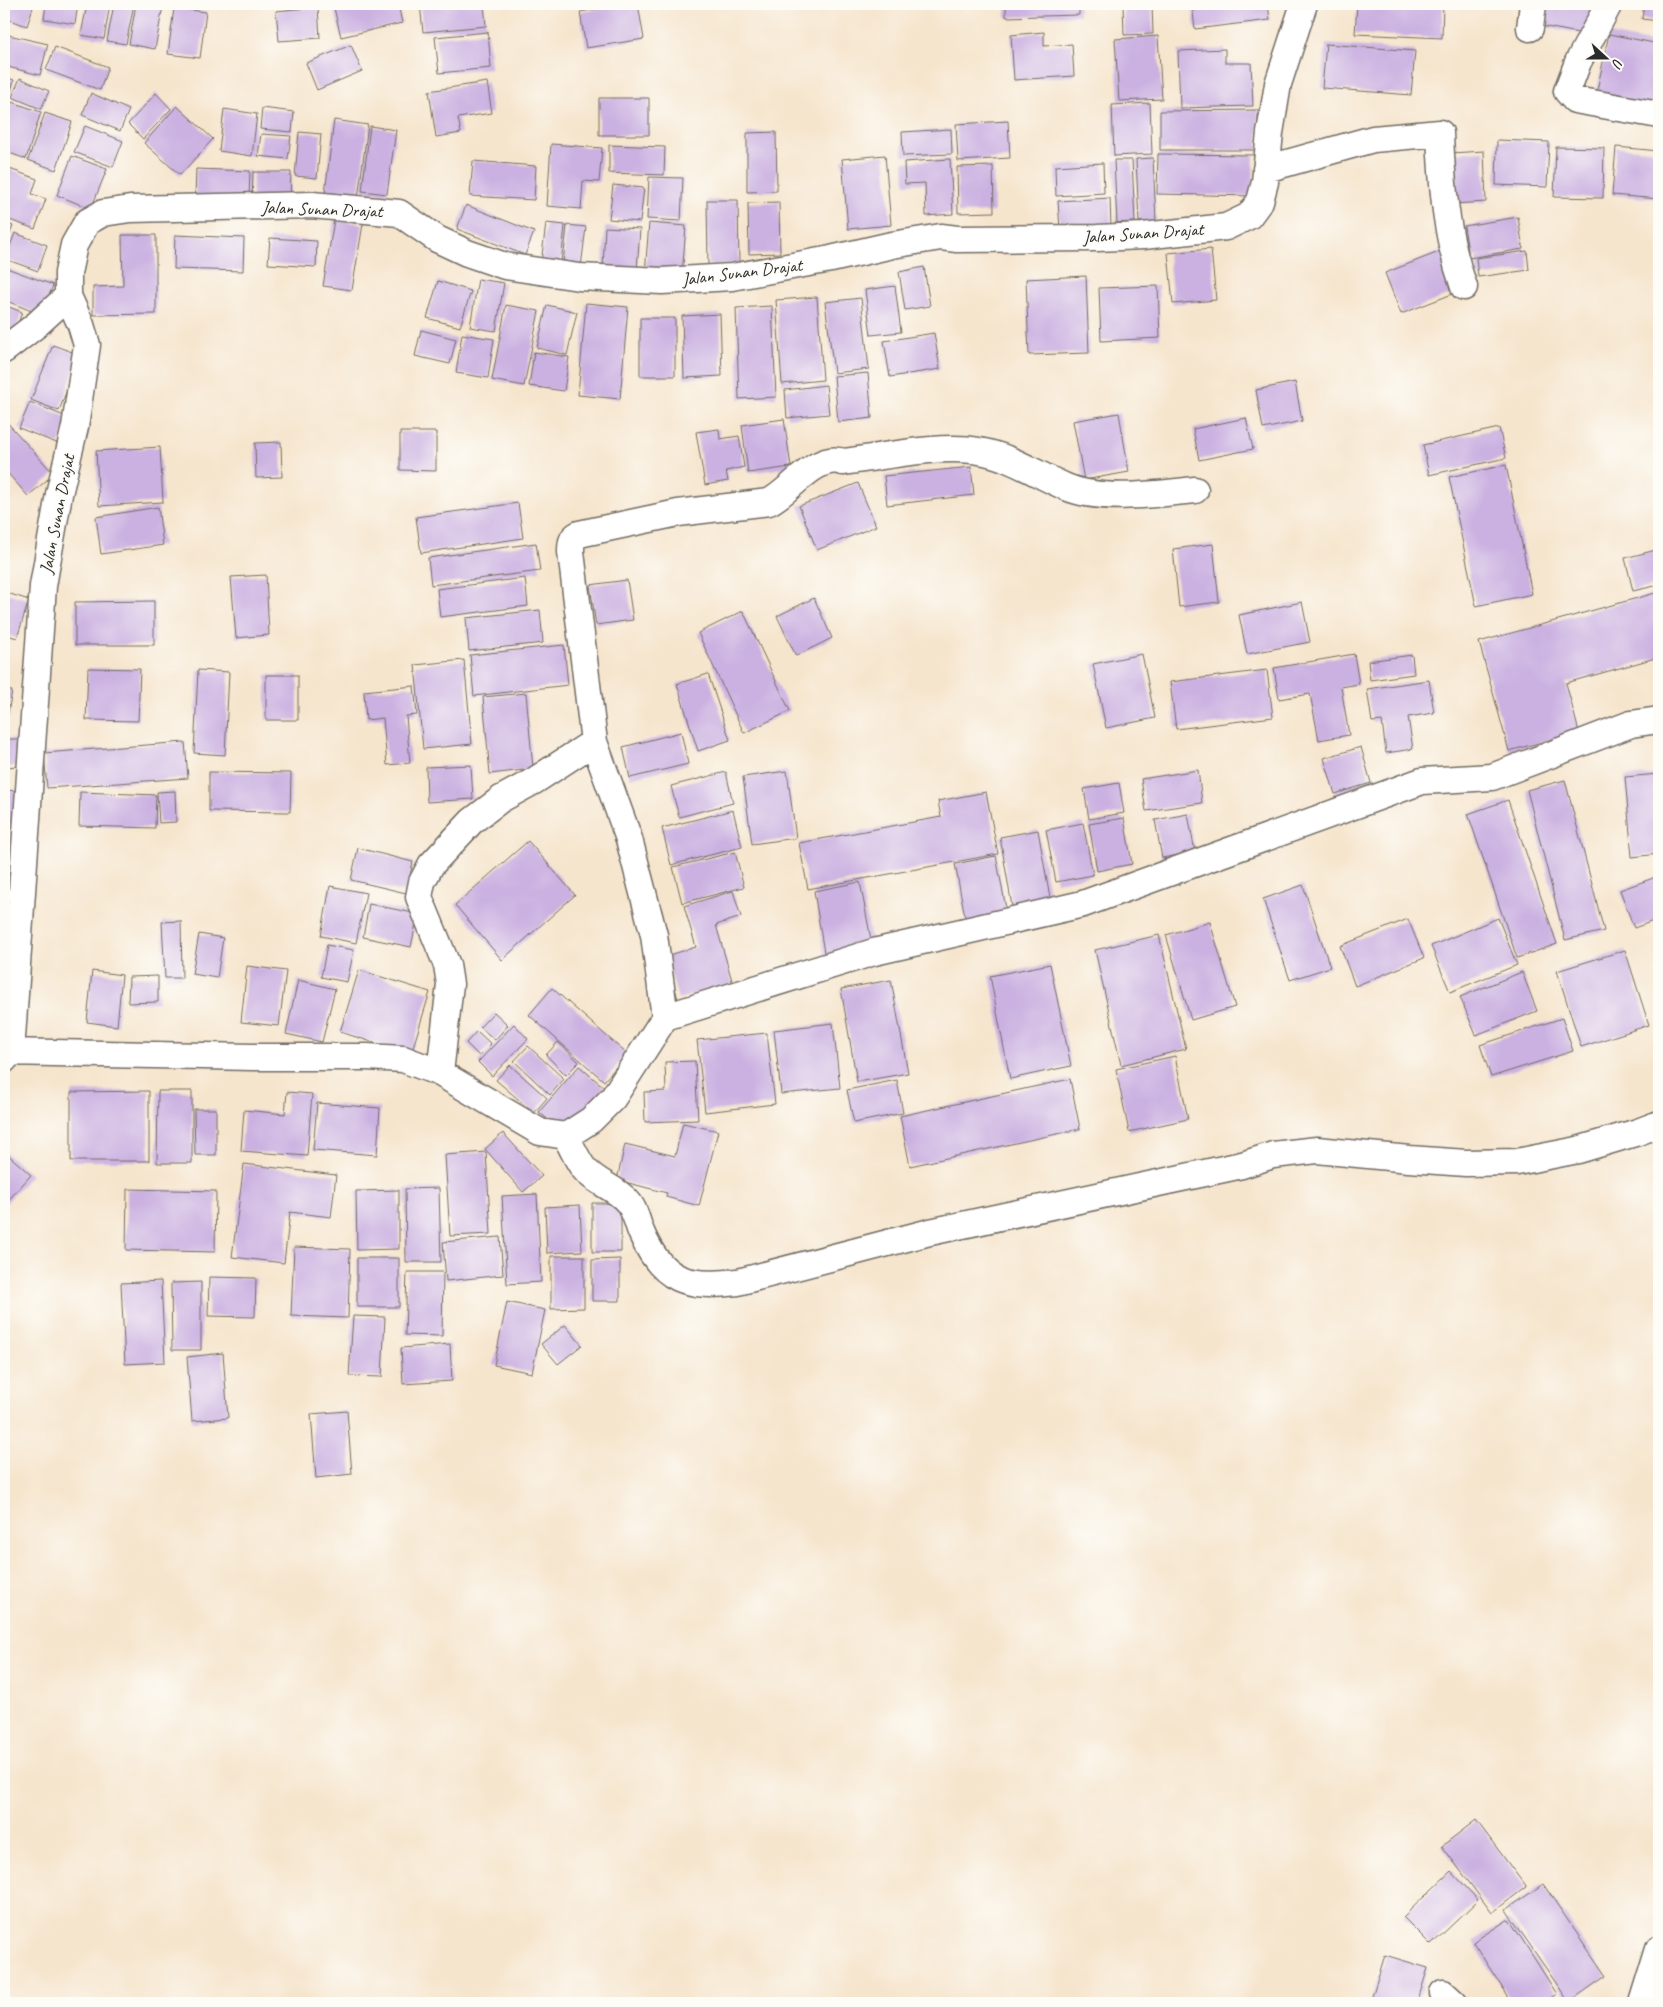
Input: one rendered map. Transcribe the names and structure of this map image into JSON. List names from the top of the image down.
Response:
{
  "streets": {
    "street": ["Jalan Sunan Drajat"]
  },
  "north": "right"
}
